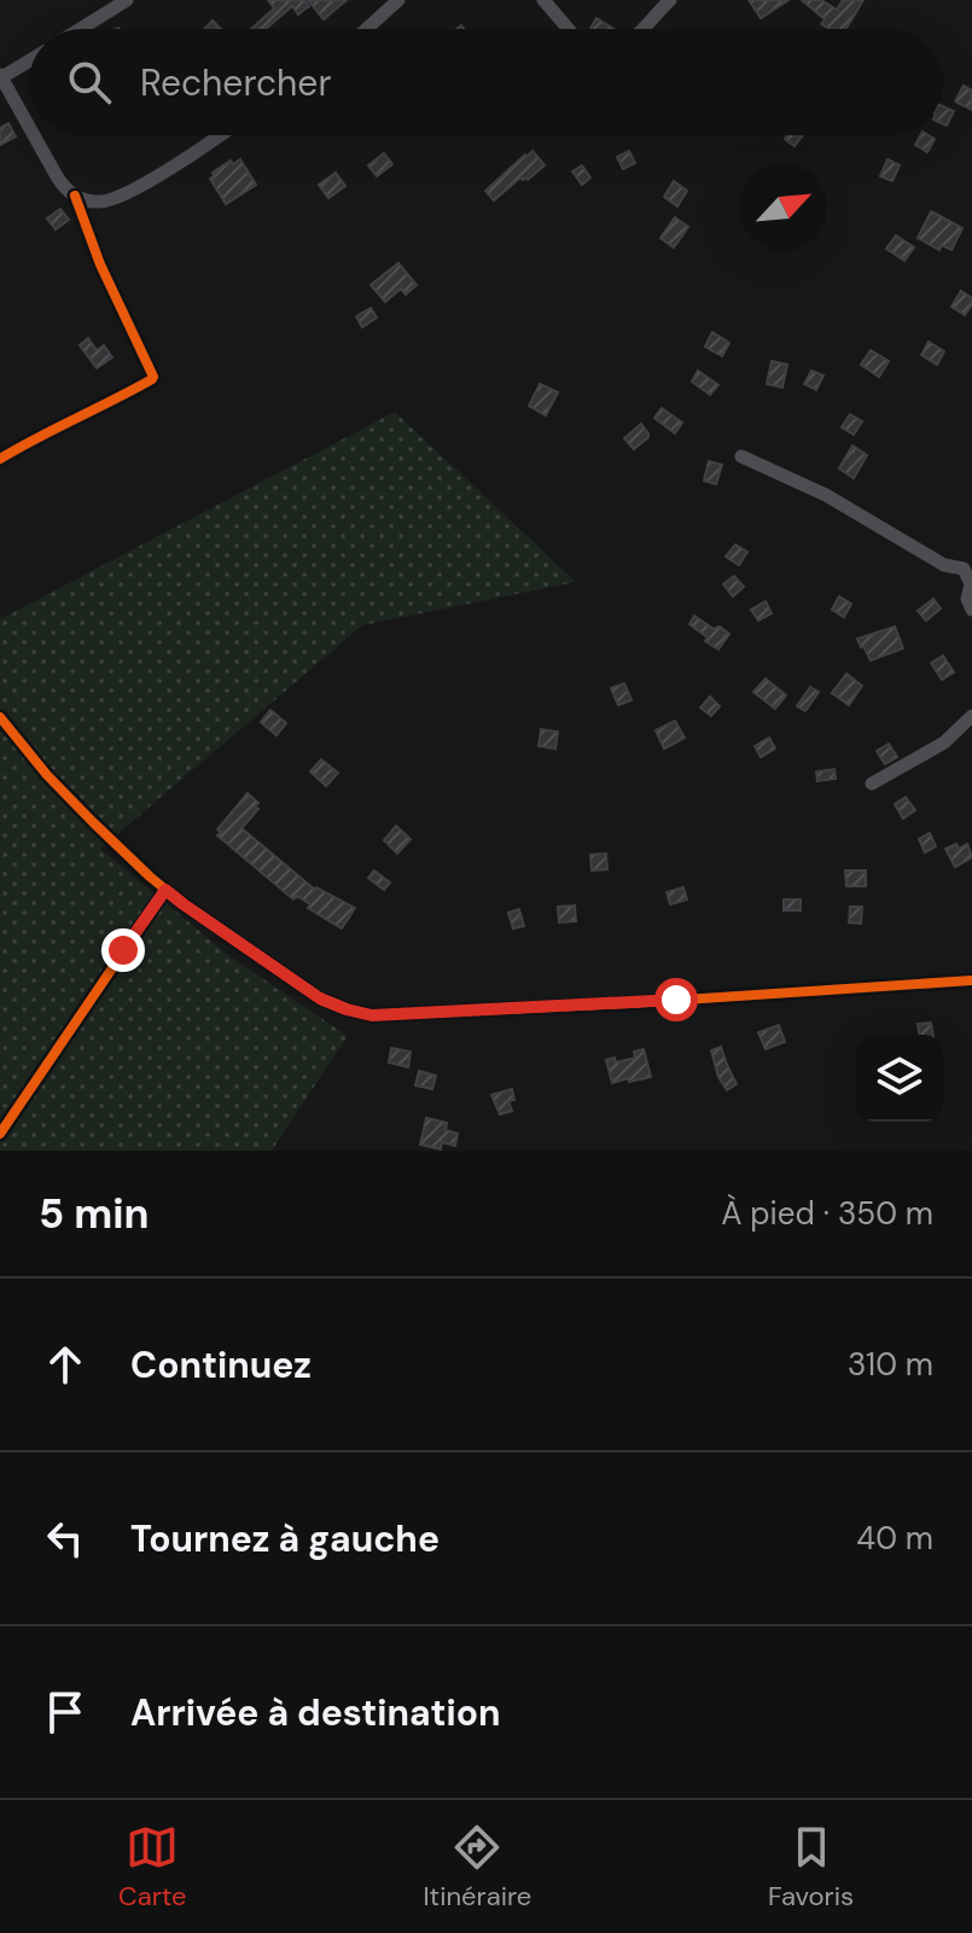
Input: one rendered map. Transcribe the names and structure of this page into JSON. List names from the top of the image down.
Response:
{
  "north": "top right",
  "page": {
    "search": "Rechercher",
    "heading": ["5 min", "À pied · 350 m"],
    "list": [
      ["Continuez", "310 m"],
      ["Tournez à gauche", "40 m"],
      "Arrivée à destination"
    ],
    "nav": ["Carte", "Itinéraire", "Favoris"]
  }
}
